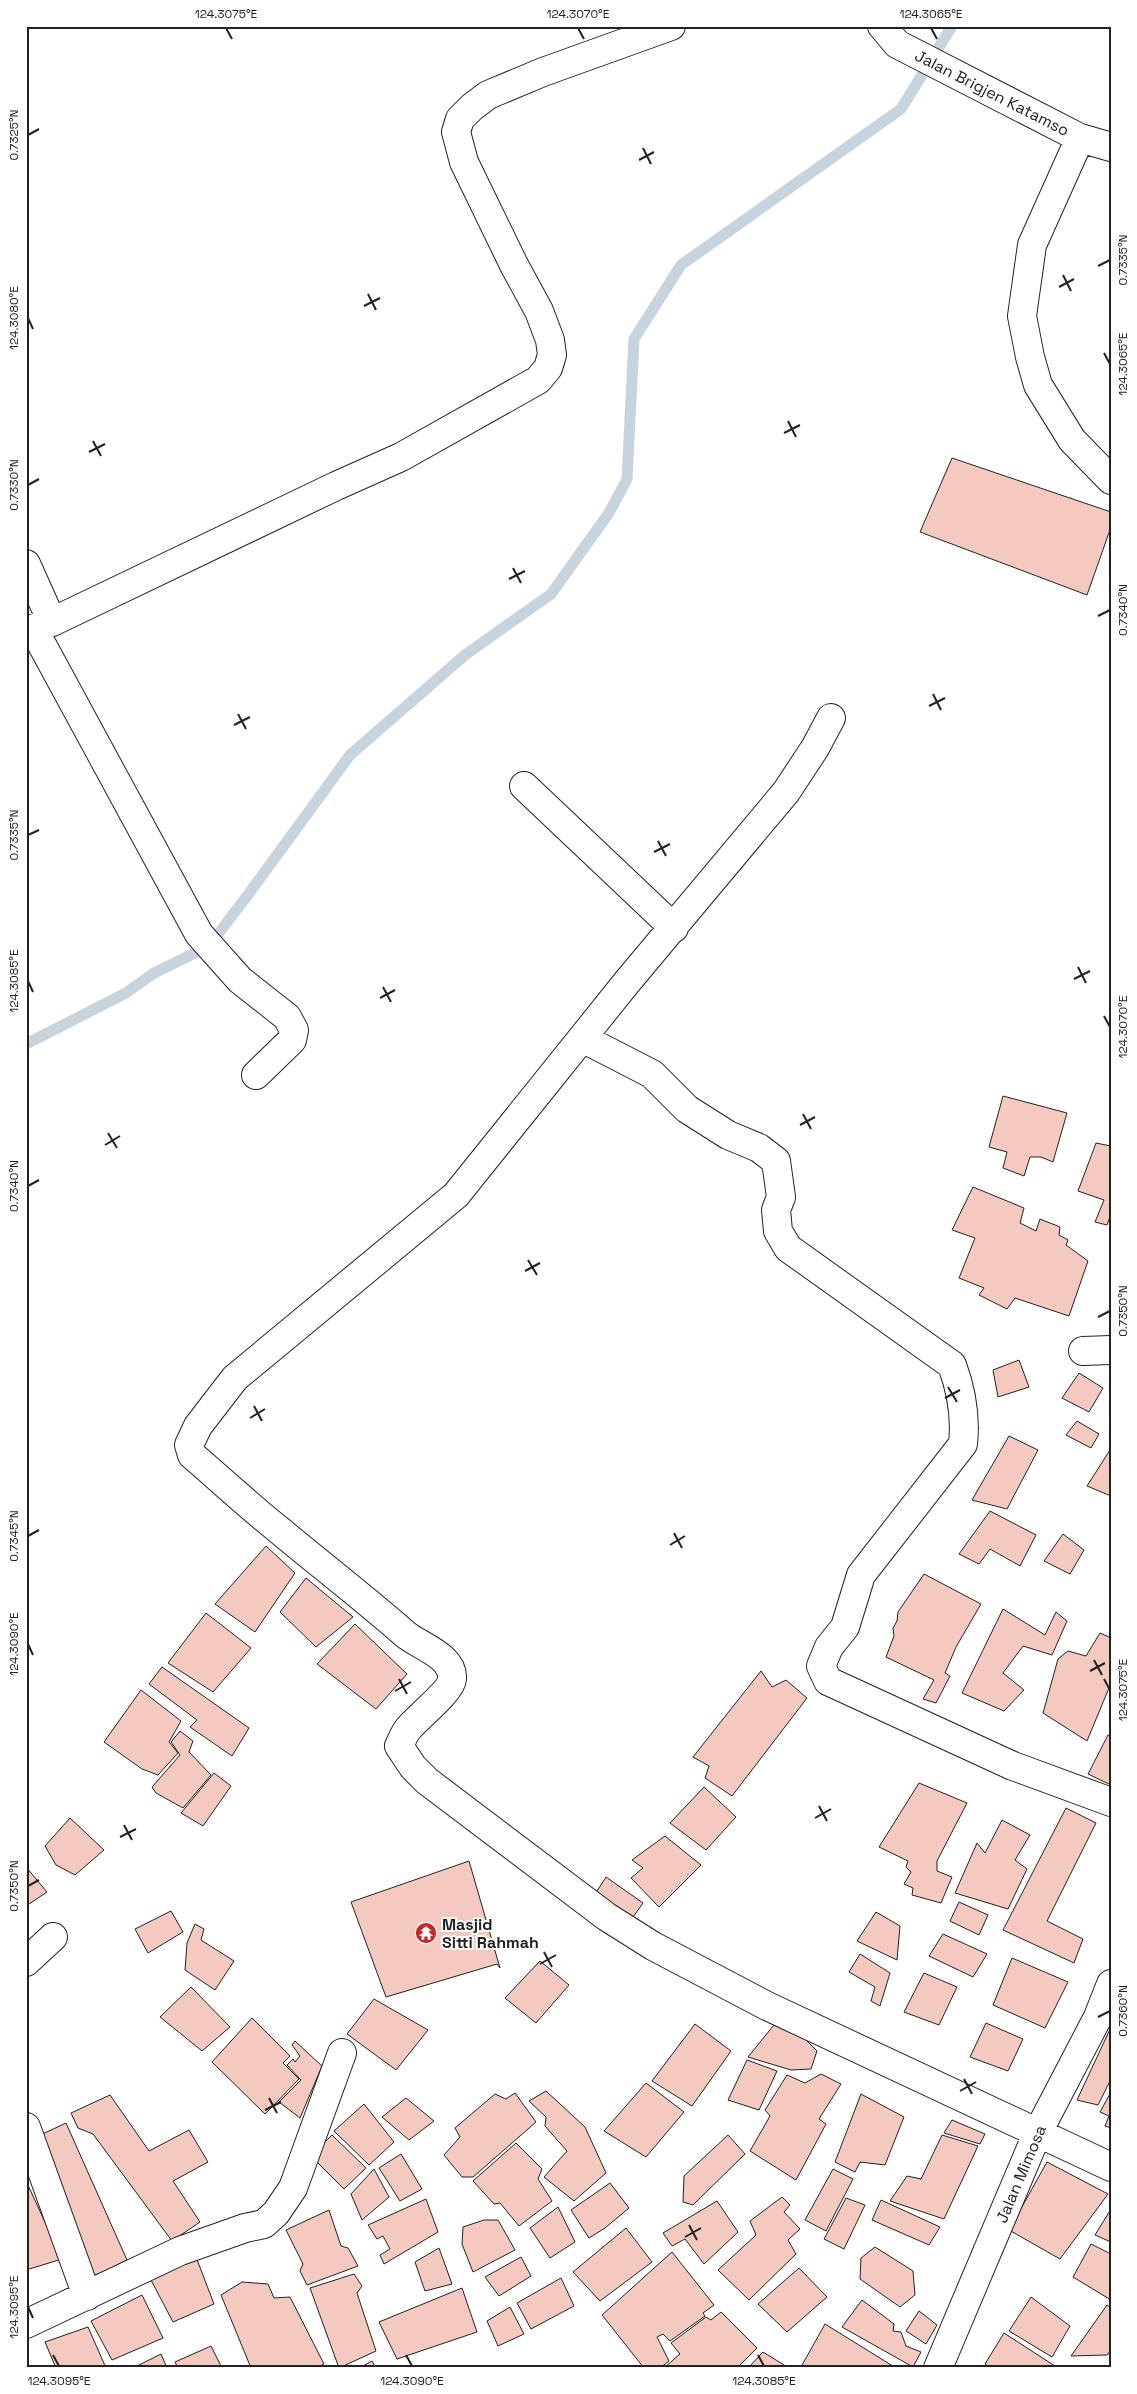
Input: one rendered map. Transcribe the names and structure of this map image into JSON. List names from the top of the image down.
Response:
{
  "streets": {
    "street": ["Jalan Brigjen Katamso", "Jalan Mimosa"]
  },
  "places": {
    "temple": ["Masjid Sitti Rahmah"]
  },
  "coordinates": [
    "124.3075°E",
    "124.3070°E",
    "124.3065°E",
    "0.7325°N",
    "0.7335°N",
    "124.3080°E",
    "0.7330°N",
    "0.7340°N",
    "124.3085°E",
    "0.7350°N",
    "0.7345°N",
    "124.3090°E",
    "0.7360°N",
    "124.3095°E"
  ]
}
